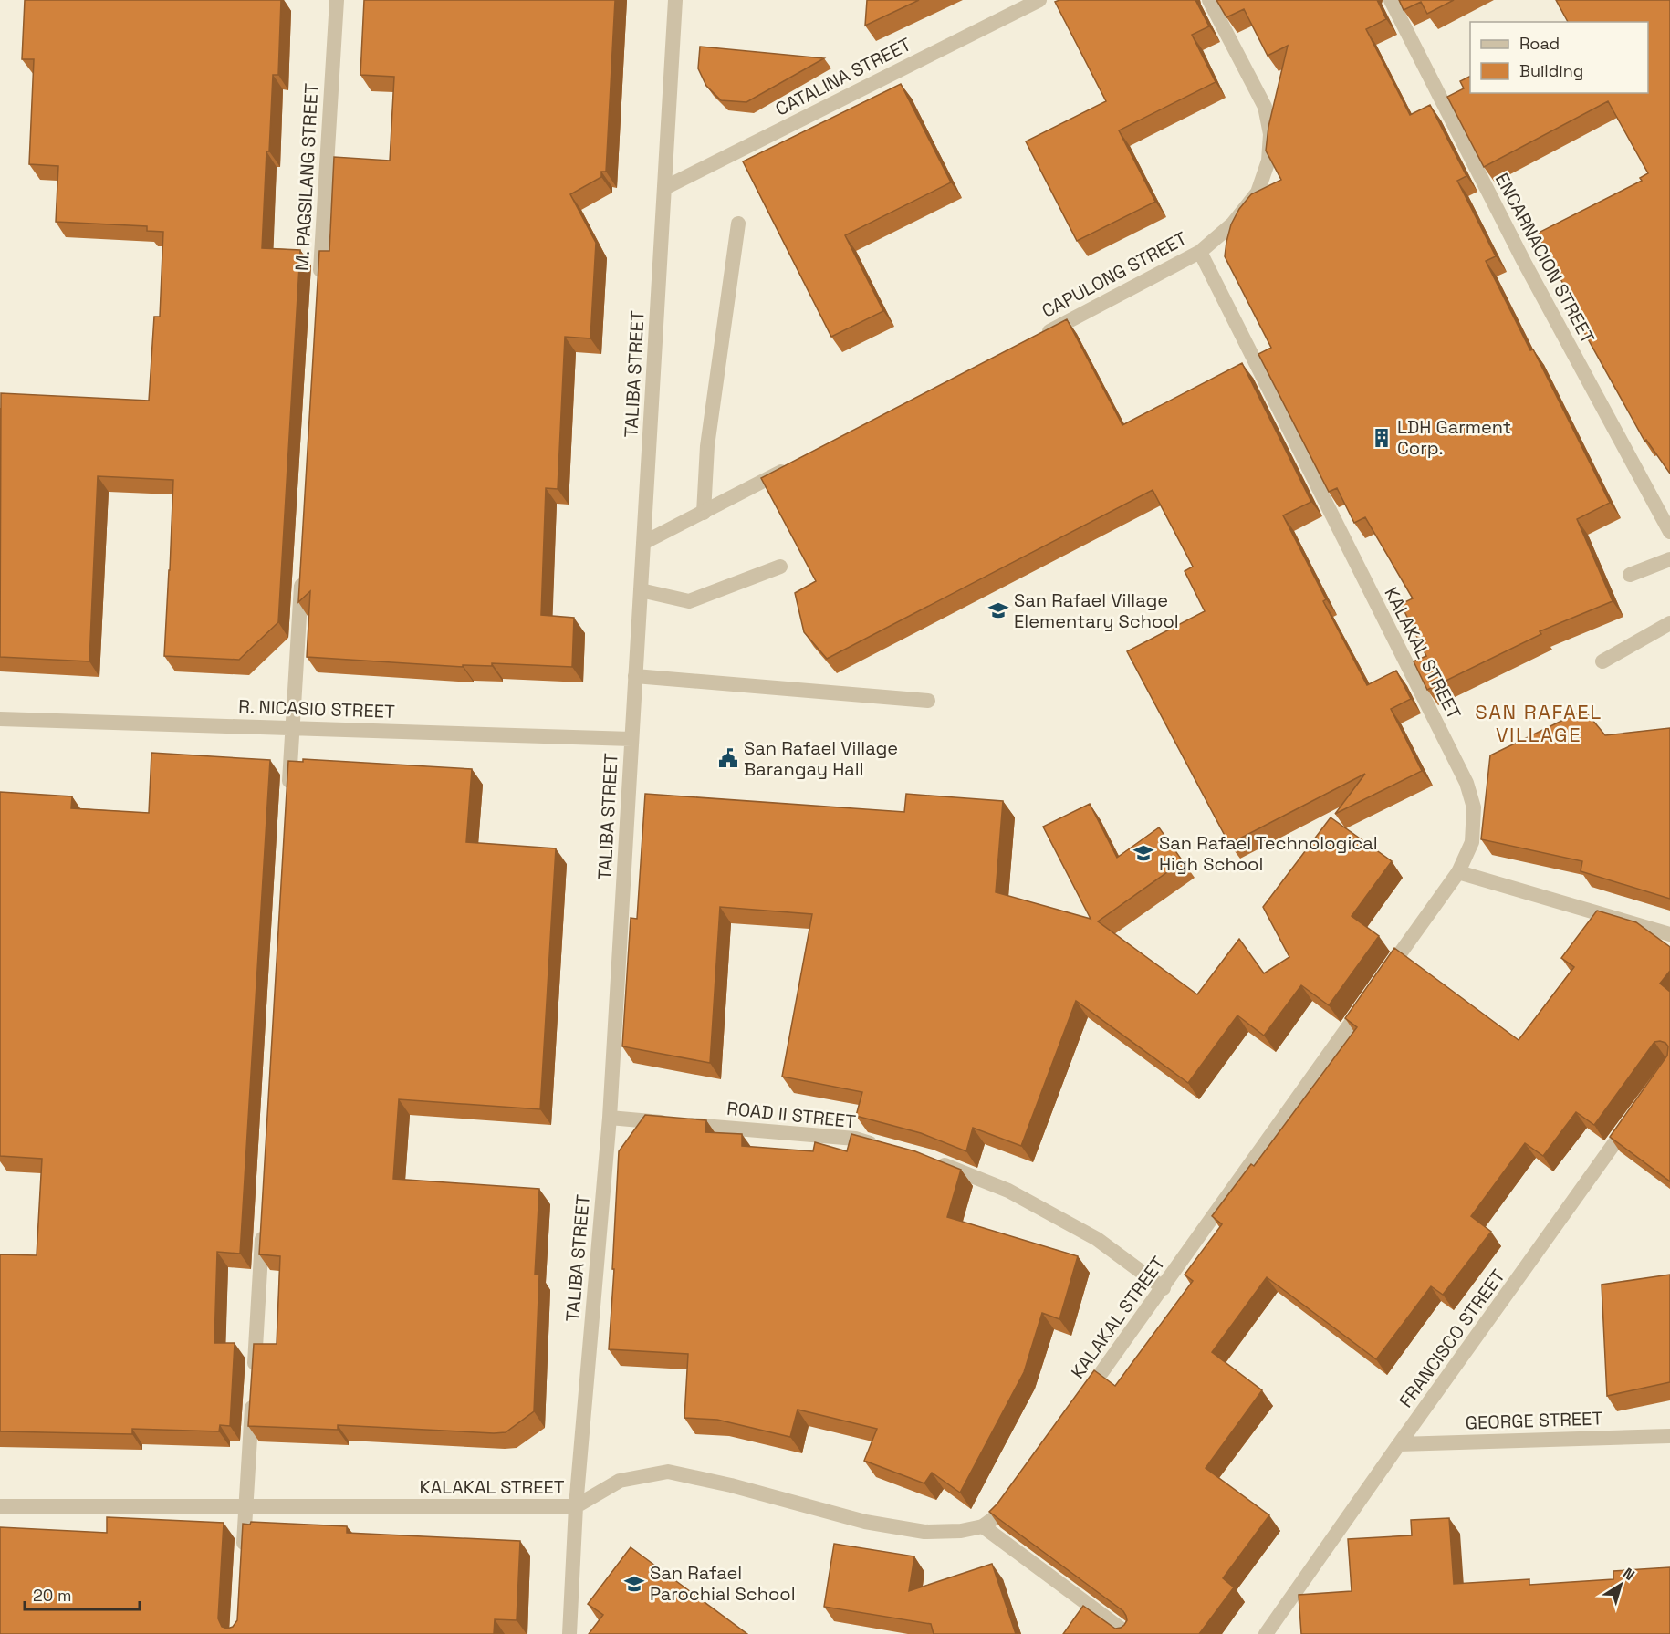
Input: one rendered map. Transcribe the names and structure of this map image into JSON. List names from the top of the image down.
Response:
{
  "streets": {
    "street": [
      "CATALINA STREET",
      "M. PAGSILANG STREET",
      "ENCARNACION STREET",
      "CAPULONG STREET",
      "TALIBA STREET",
      "KALAKAL STREET",
      "R. NICASIO STREET",
      "ROAD II STREET",
      "FRANCISCO STREET",
      "GEORGE STREET"
    ]
  },
  "crossings": [
    ["CATALINA STREET", "TALIBA STREET"],
    ["CAPULONG STREET", "KALAKAL STREET"],
    ["TALIBA STREET", "KALAKAL STREET"],
    ["TALIBA STREET", "R. NICASIO STREET"],
    ["TALIBA STREET", "ROAD II STREET"],
    ["FRANCISCO STREET", "GEORGE STREET"]
  ],
  "districts": ["SAN RAFAEL VILLAGE"],
  "places": {
    "building": ["LDH Garment Corp."],
    "school or university": ["San Rafael Village Elementary School", "San Rafael Technological High School", "San Rafael Parochial School"],
    "public building": ["San Rafael Village Barangay Hall"]
  },
  "legend": ["Road", "Building"],
  "scale_bar": "20 m",
  "north": "top right"
}
